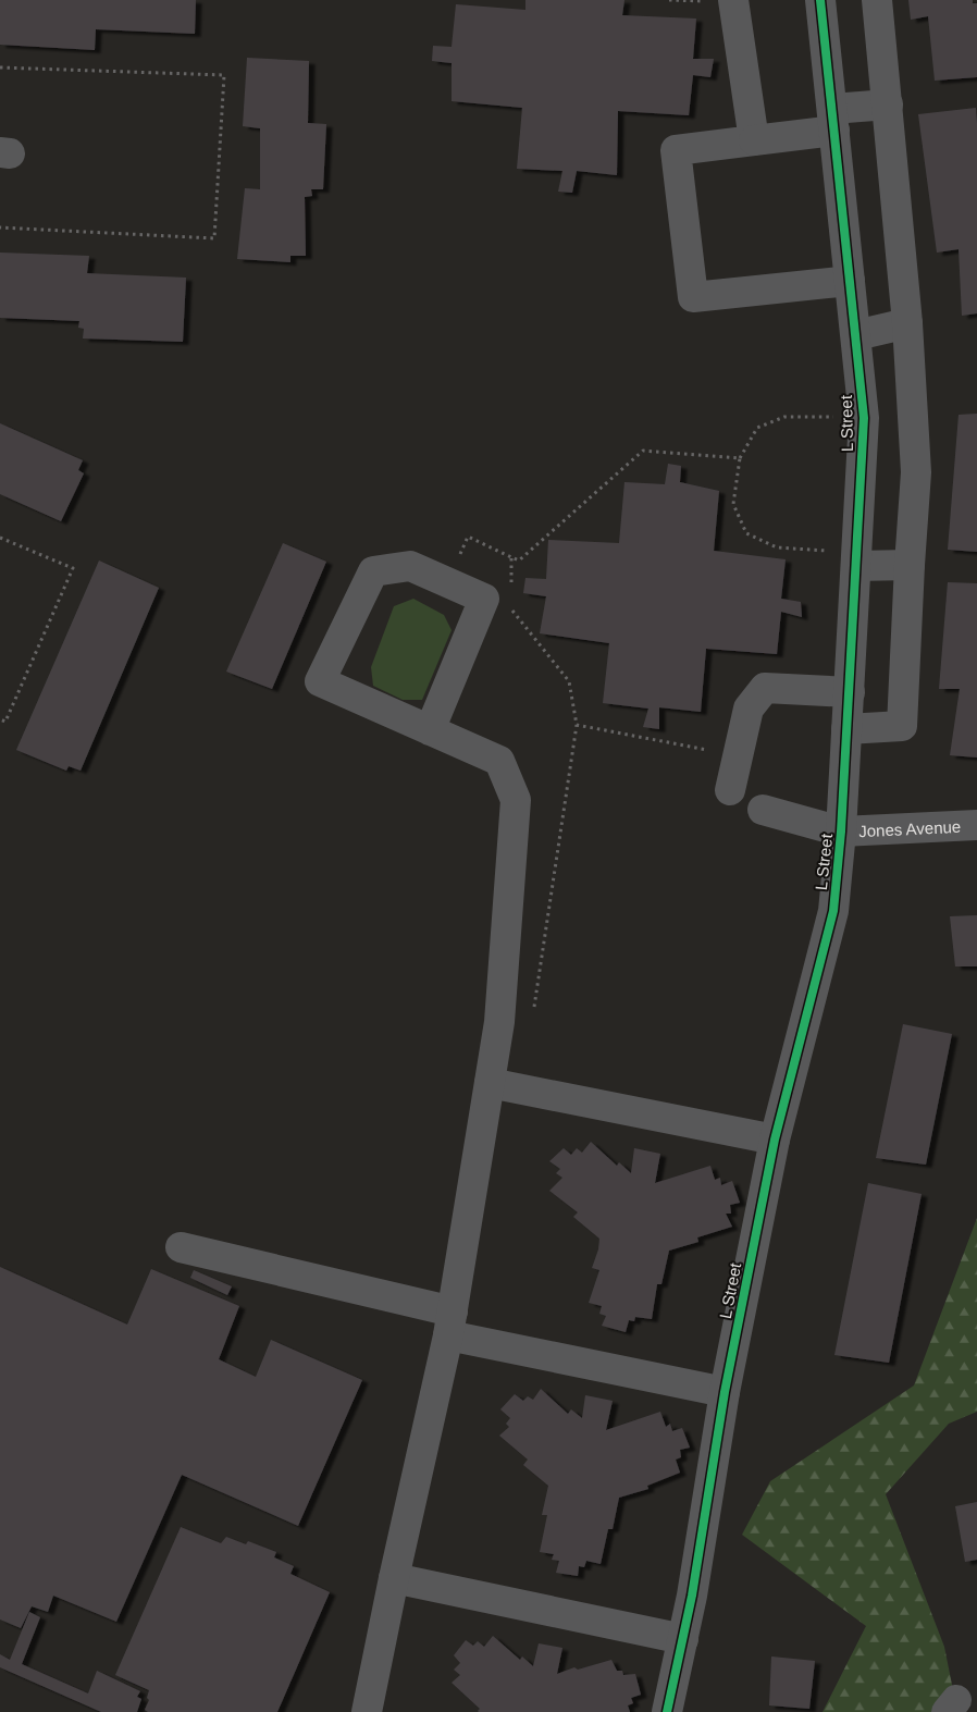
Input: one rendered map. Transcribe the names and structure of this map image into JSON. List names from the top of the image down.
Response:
{
  "streets": {
    "street": ["L Street", "Jones Avenue"]
  },
  "crossings": [
    ["L Street", "Jones Avenue"]
  ]
}
